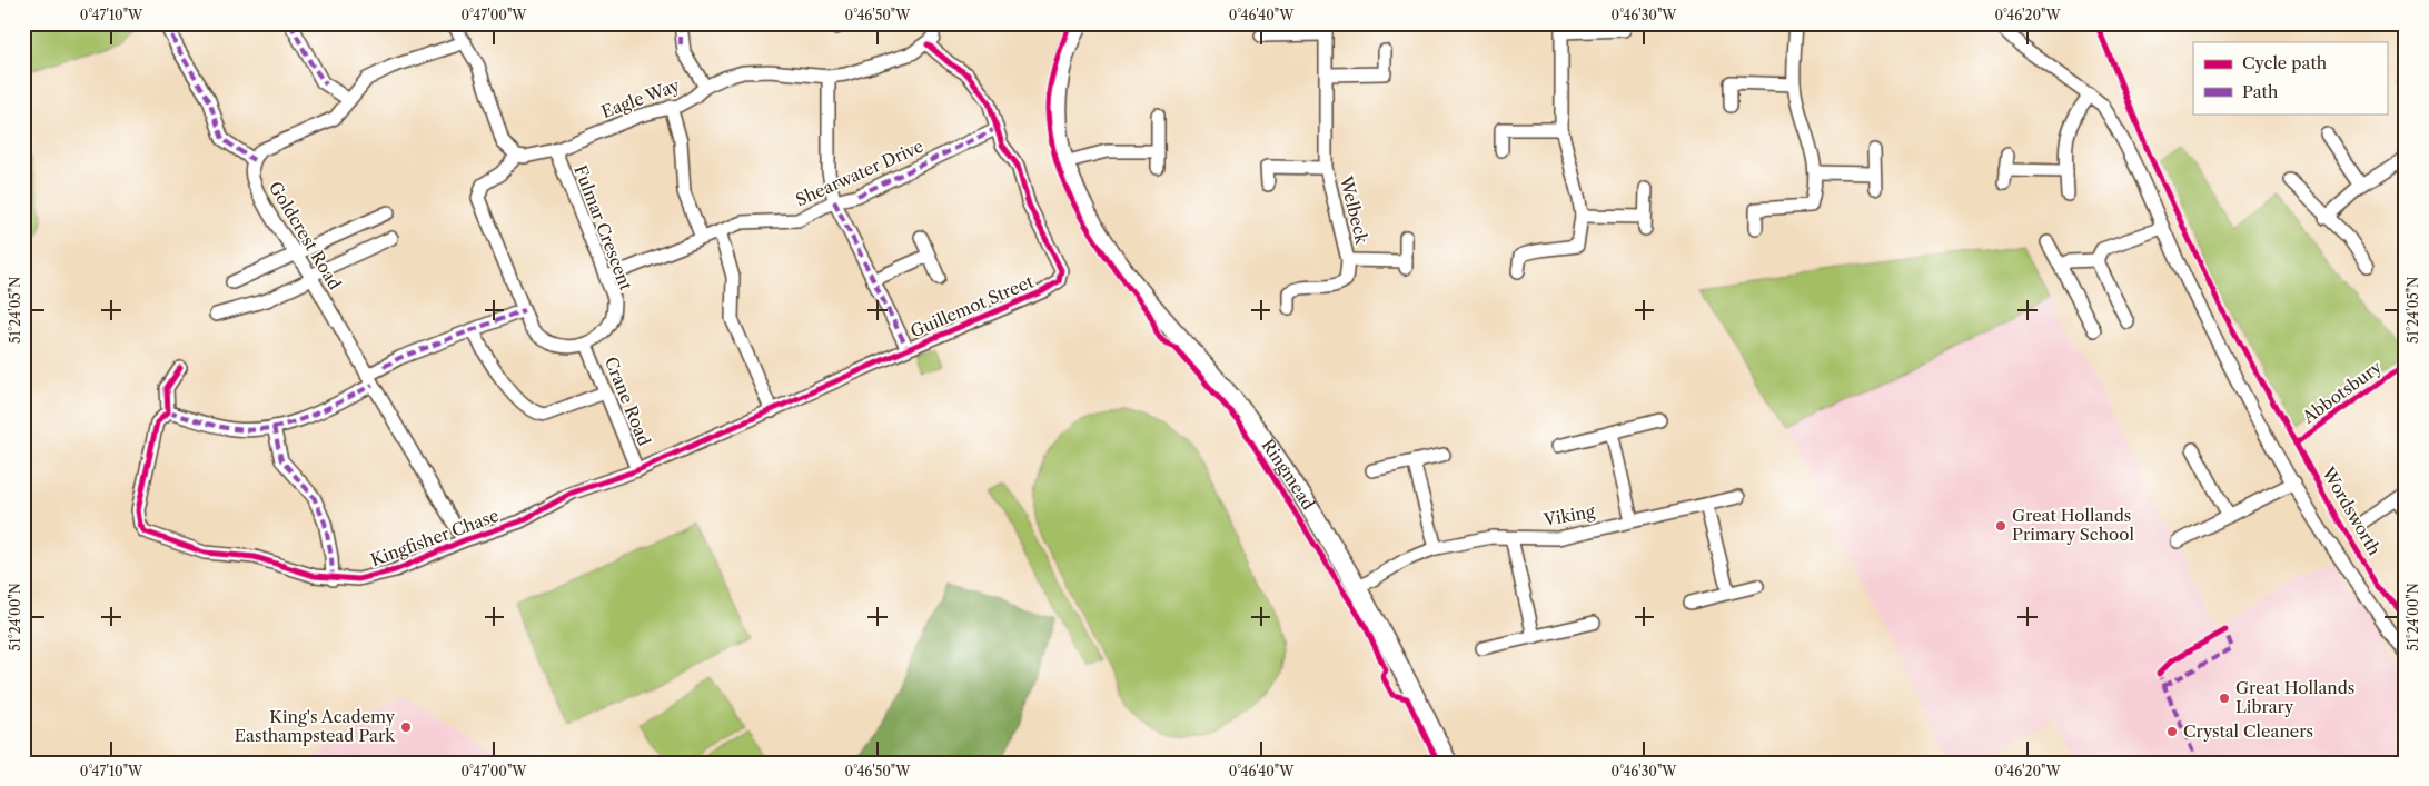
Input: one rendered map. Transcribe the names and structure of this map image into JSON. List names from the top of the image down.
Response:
{
  "streets": {
    "street": [
      "Eagle Way",
      "Shearwater Drive",
      "Welbeck",
      "Fulmar Crescent",
      "Goldcrest Road",
      "Guillemot Street",
      "Crane Road",
      "Ringmead",
      "Wordsworth",
      "Viking",
      "Kingfisher Chase"
    ],
    "cycle path": ["Abbotsbury"]
  },
  "crossings": [
    ["Eagle Way", "Fulmar Crescent"],
    ["Eagle Way", "Guillemot Street"],
    ["Shearwater Drive", "Fulmar Crescent"],
    ["Shearwater Drive", "Guillemot Street"],
    ["Fulmar Crescent", "Crane Road"],
    ["Goldcrest Road", "Kingfisher Chase"],
    ["Guillemot Street", "Crane Road"],
    ["Guillemot Street", "Kingfisher Chase"],
    ["Crane Road", "Kingfisher Chase"],
    ["Ringmead", "Viking"]
  ],
  "places": [
    "Great Hollands Primary School",
    "Great Hollands Library",
    "King's Academy Easthampstead Park",
    "Crystal Cleaners"
  ],
  "legend": ["Cycle path", "Path"],
  "coordinates": [
    "0°47'10\"W",
    "0°47'00\"W",
    "0°46'50\"W",
    "0°46'40\"W",
    "0°46'30\"W",
    "0°46'20\"W",
    "51°24'05\"N",
    "51°24'00\"N"
  ]
}
